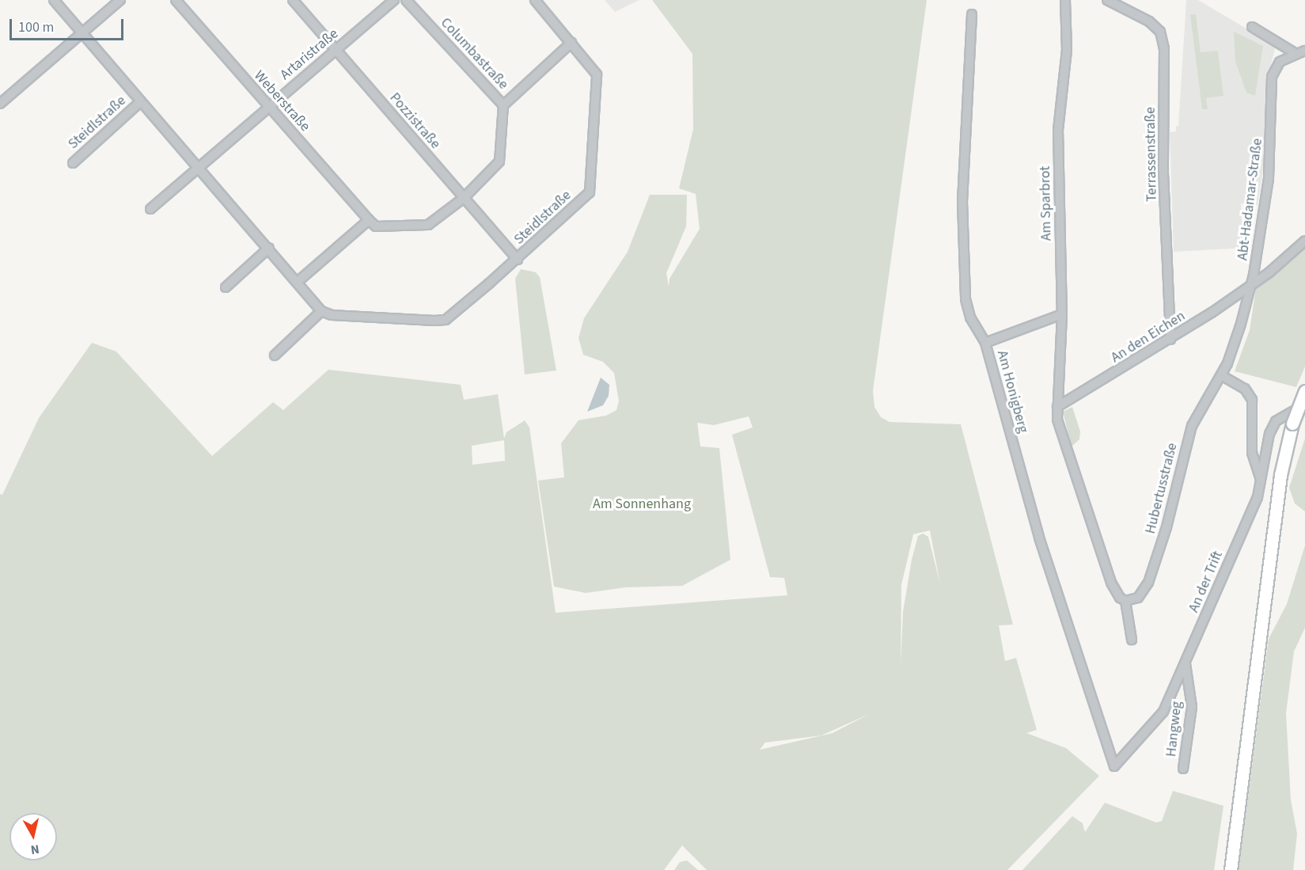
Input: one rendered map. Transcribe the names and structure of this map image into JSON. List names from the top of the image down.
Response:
{
  "streets": {
    "street": [
      "Columbastraße",
      "Artaristraße",
      "Weberstraße",
      "Pozzistraße",
      "Steidlstraße",
      "Terrassenstraße",
      "Abt-Hadamar-Straße",
      "Am Sparbrot",
      "An den Eichen",
      "Am Honigberg",
      "Hubertusstraße",
      "An der Trift",
      "Hangweg"
    ]
  },
  "crossings": [
    ["Artaristraße", "Weberstraße"],
    ["Artaristraße", "Pozzistraße"],
    ["Artaristraße", "Steidlstraße"],
    ["Pozzistraße", "Steidlstraße"],
    ["Terrassenstraße", "An den Eichen"],
    ["Abt-Hadamar-Straße", "An den Eichen"],
    ["Abt-Hadamar-Straße", "Hubertusstraße"],
    ["Am Sparbrot", "An den Eichen"],
    ["Am Honigberg", "An der Trift"],
    ["An der Trift", "Hangweg"]
  ],
  "parks": ["Am Sonnenhang"],
  "scale_bar": "100 m",
  "north": "bottom"
}
